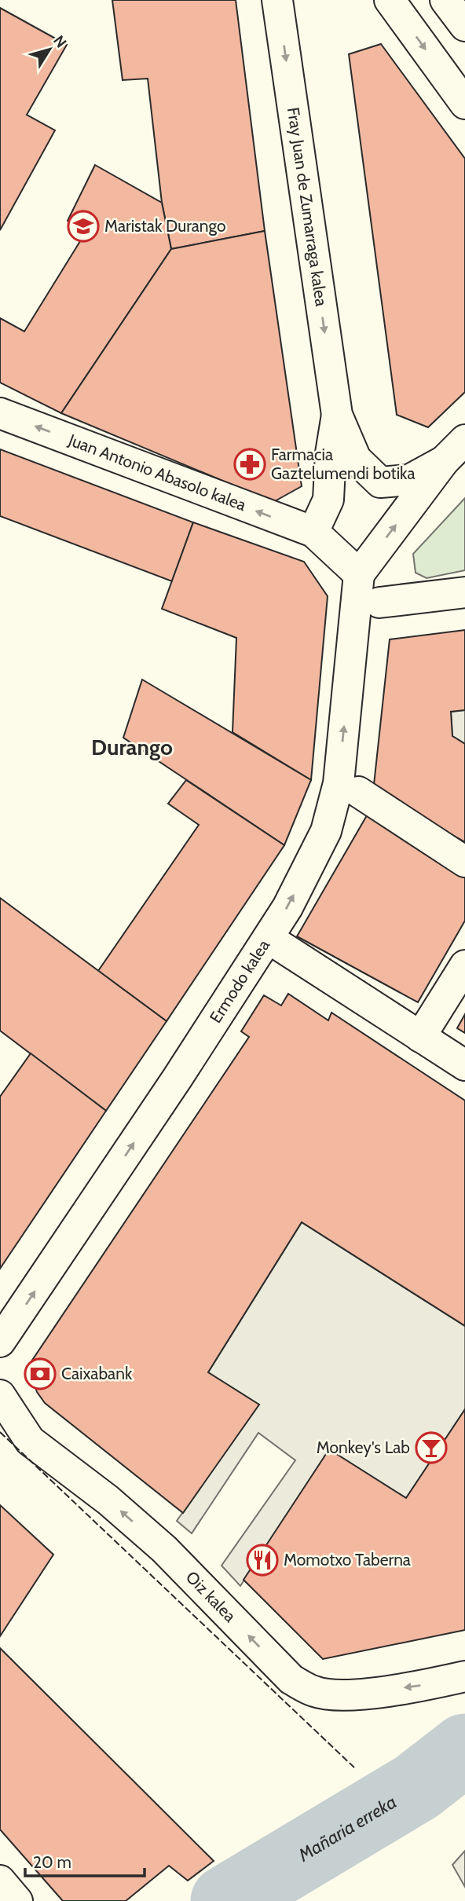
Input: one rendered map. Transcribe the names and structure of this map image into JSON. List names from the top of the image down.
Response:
{
  "streets": {
    "street": [
      "Fray Juan de Zumarraga kalea",
      "Juan Antonio Abasolo kalea",
      "Ermodo kalea",
      "Oiz kalea"
    ]
  },
  "one_way": [
    "Fray Juan de Zumarraga kalea",
    "Juan Antonio Abasolo kalea",
    "Ermodo kalea",
    "Oiz kalea"
  ],
  "districts": ["Durango"],
  "water": ["Mañaria erreka"],
  "places": {
    "school or university": ["Maristak Durango"],
    "pharmacy": ["Farmacia Gaztelumendi botika"],
    "bank": ["Caixabank"],
    "bar": ["Monkey's Lab"],
    "restaurant": ["Momotxo Taberna"]
  },
  "scale_bar": "20 m",
  "north": "top right"
}
